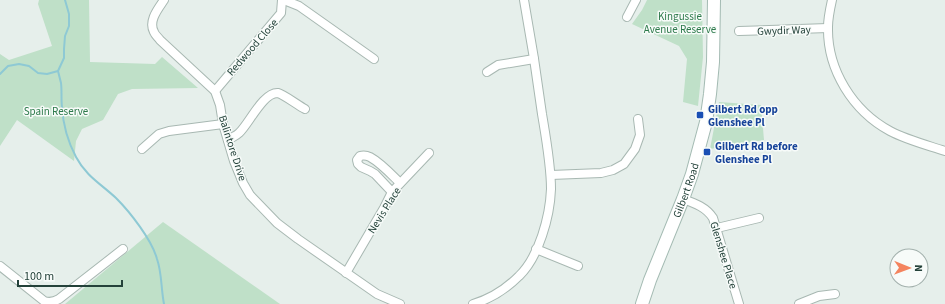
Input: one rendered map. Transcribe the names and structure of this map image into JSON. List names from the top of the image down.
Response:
{
  "streets": {
    "main road": ["Gilbert Road"],
    "street": [
      "Gwydir Way",
      "Redwood Close",
      "Balintore Drive",
      "Nevis Place",
      "Glenshee Place"
    ]
  },
  "crossings": [
    ["Redwood Close", "Balintore Drive"],
    ["Balintore Drive", "Nevis Place"],
    ["Gilbert Road", "Glenshee Place"]
  ],
  "parks": ["Kingussie Avenue Reserve", "Spain Reserve"],
  "places": {
    "transit": ["Gilbert Rd opp Glenshee Pl", "Gilbert Rd before Glenshee Pl"]
  },
  "scale_bar": "100 m",
  "north": "right"
}
